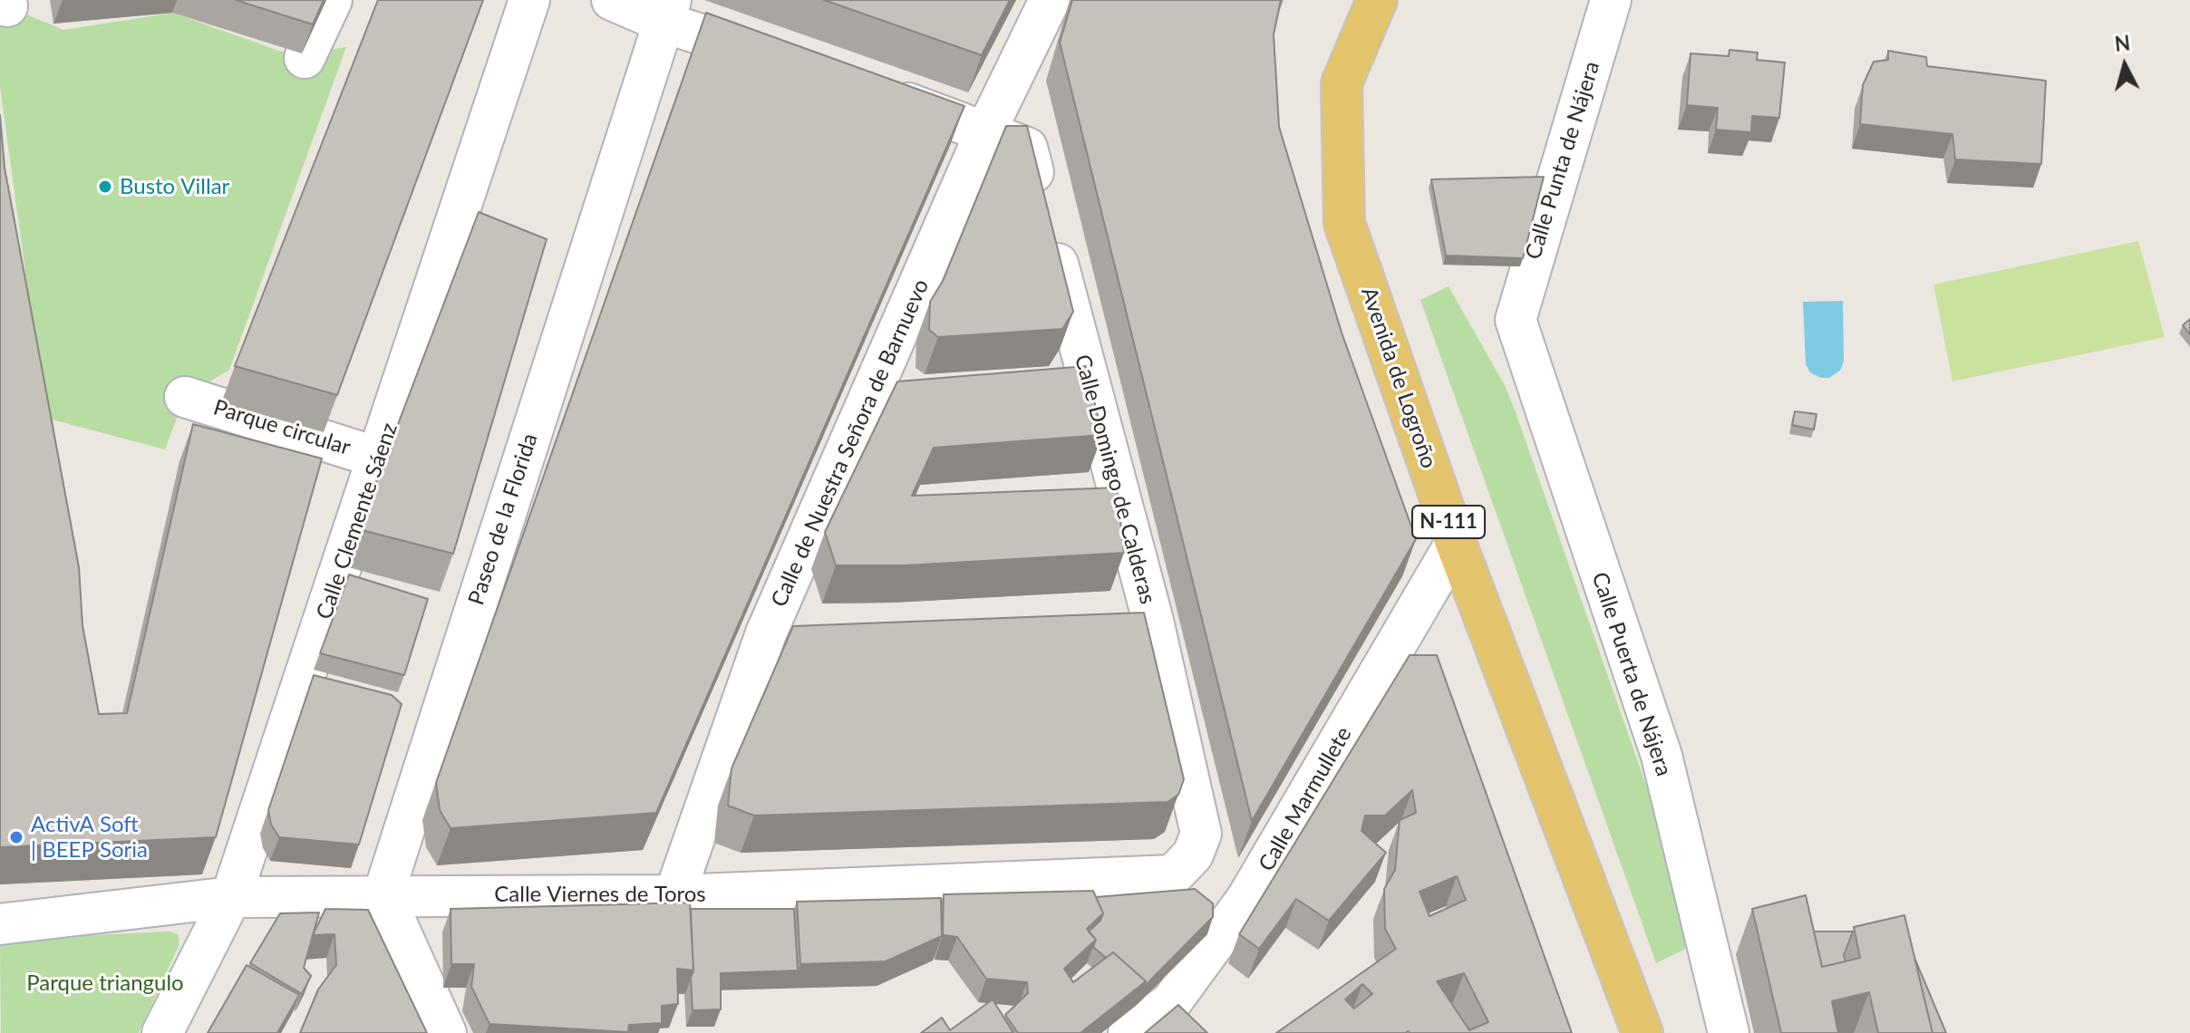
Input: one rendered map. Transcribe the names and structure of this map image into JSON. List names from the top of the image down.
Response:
{
  "streets": {
    "main road": ["Avenida de Logroño", "N-111"],
    "street": [
      "Calle Punta de Nájera",
      "Parque circular",
      "Calle de Nuestra Señora de Barnuevo",
      "Calle Domingo de Calderas",
      "Paseo de la Florida",
      "Calle Clemente Sáenz",
      "Calle Puerta de Nájera",
      "Calle Marmullete",
      "Calle Viernes de Toros"
    ]
  },
  "crossings": [
    ["Calle Punta de Nájera", "Calle Puerta de Nájera"],
    ["Avenida de Logroño", "Calle Marmullete"],
    ["Parque circular", "Calle Clemente Sáenz"],
    ["Calle de Nuestra Señora de Barnuevo", "Calle Domingo de Calderas"],
    ["Calle de Nuestra Señora de Barnuevo", "Calle Viernes de Toros"],
    ["Calle Domingo de Calderas", "Calle Viernes de Toros"],
    ["Paseo de la Florida", "Calle Viernes de Toros"],
    ["Calle Clemente Sáenz", "Calle Viernes de Toros"]
  ],
  "parks": ["Parque triangulo"],
  "places": ["Busto Villar", "ActivA Soft | BEEP Soria"],
  "north": "top"
}
